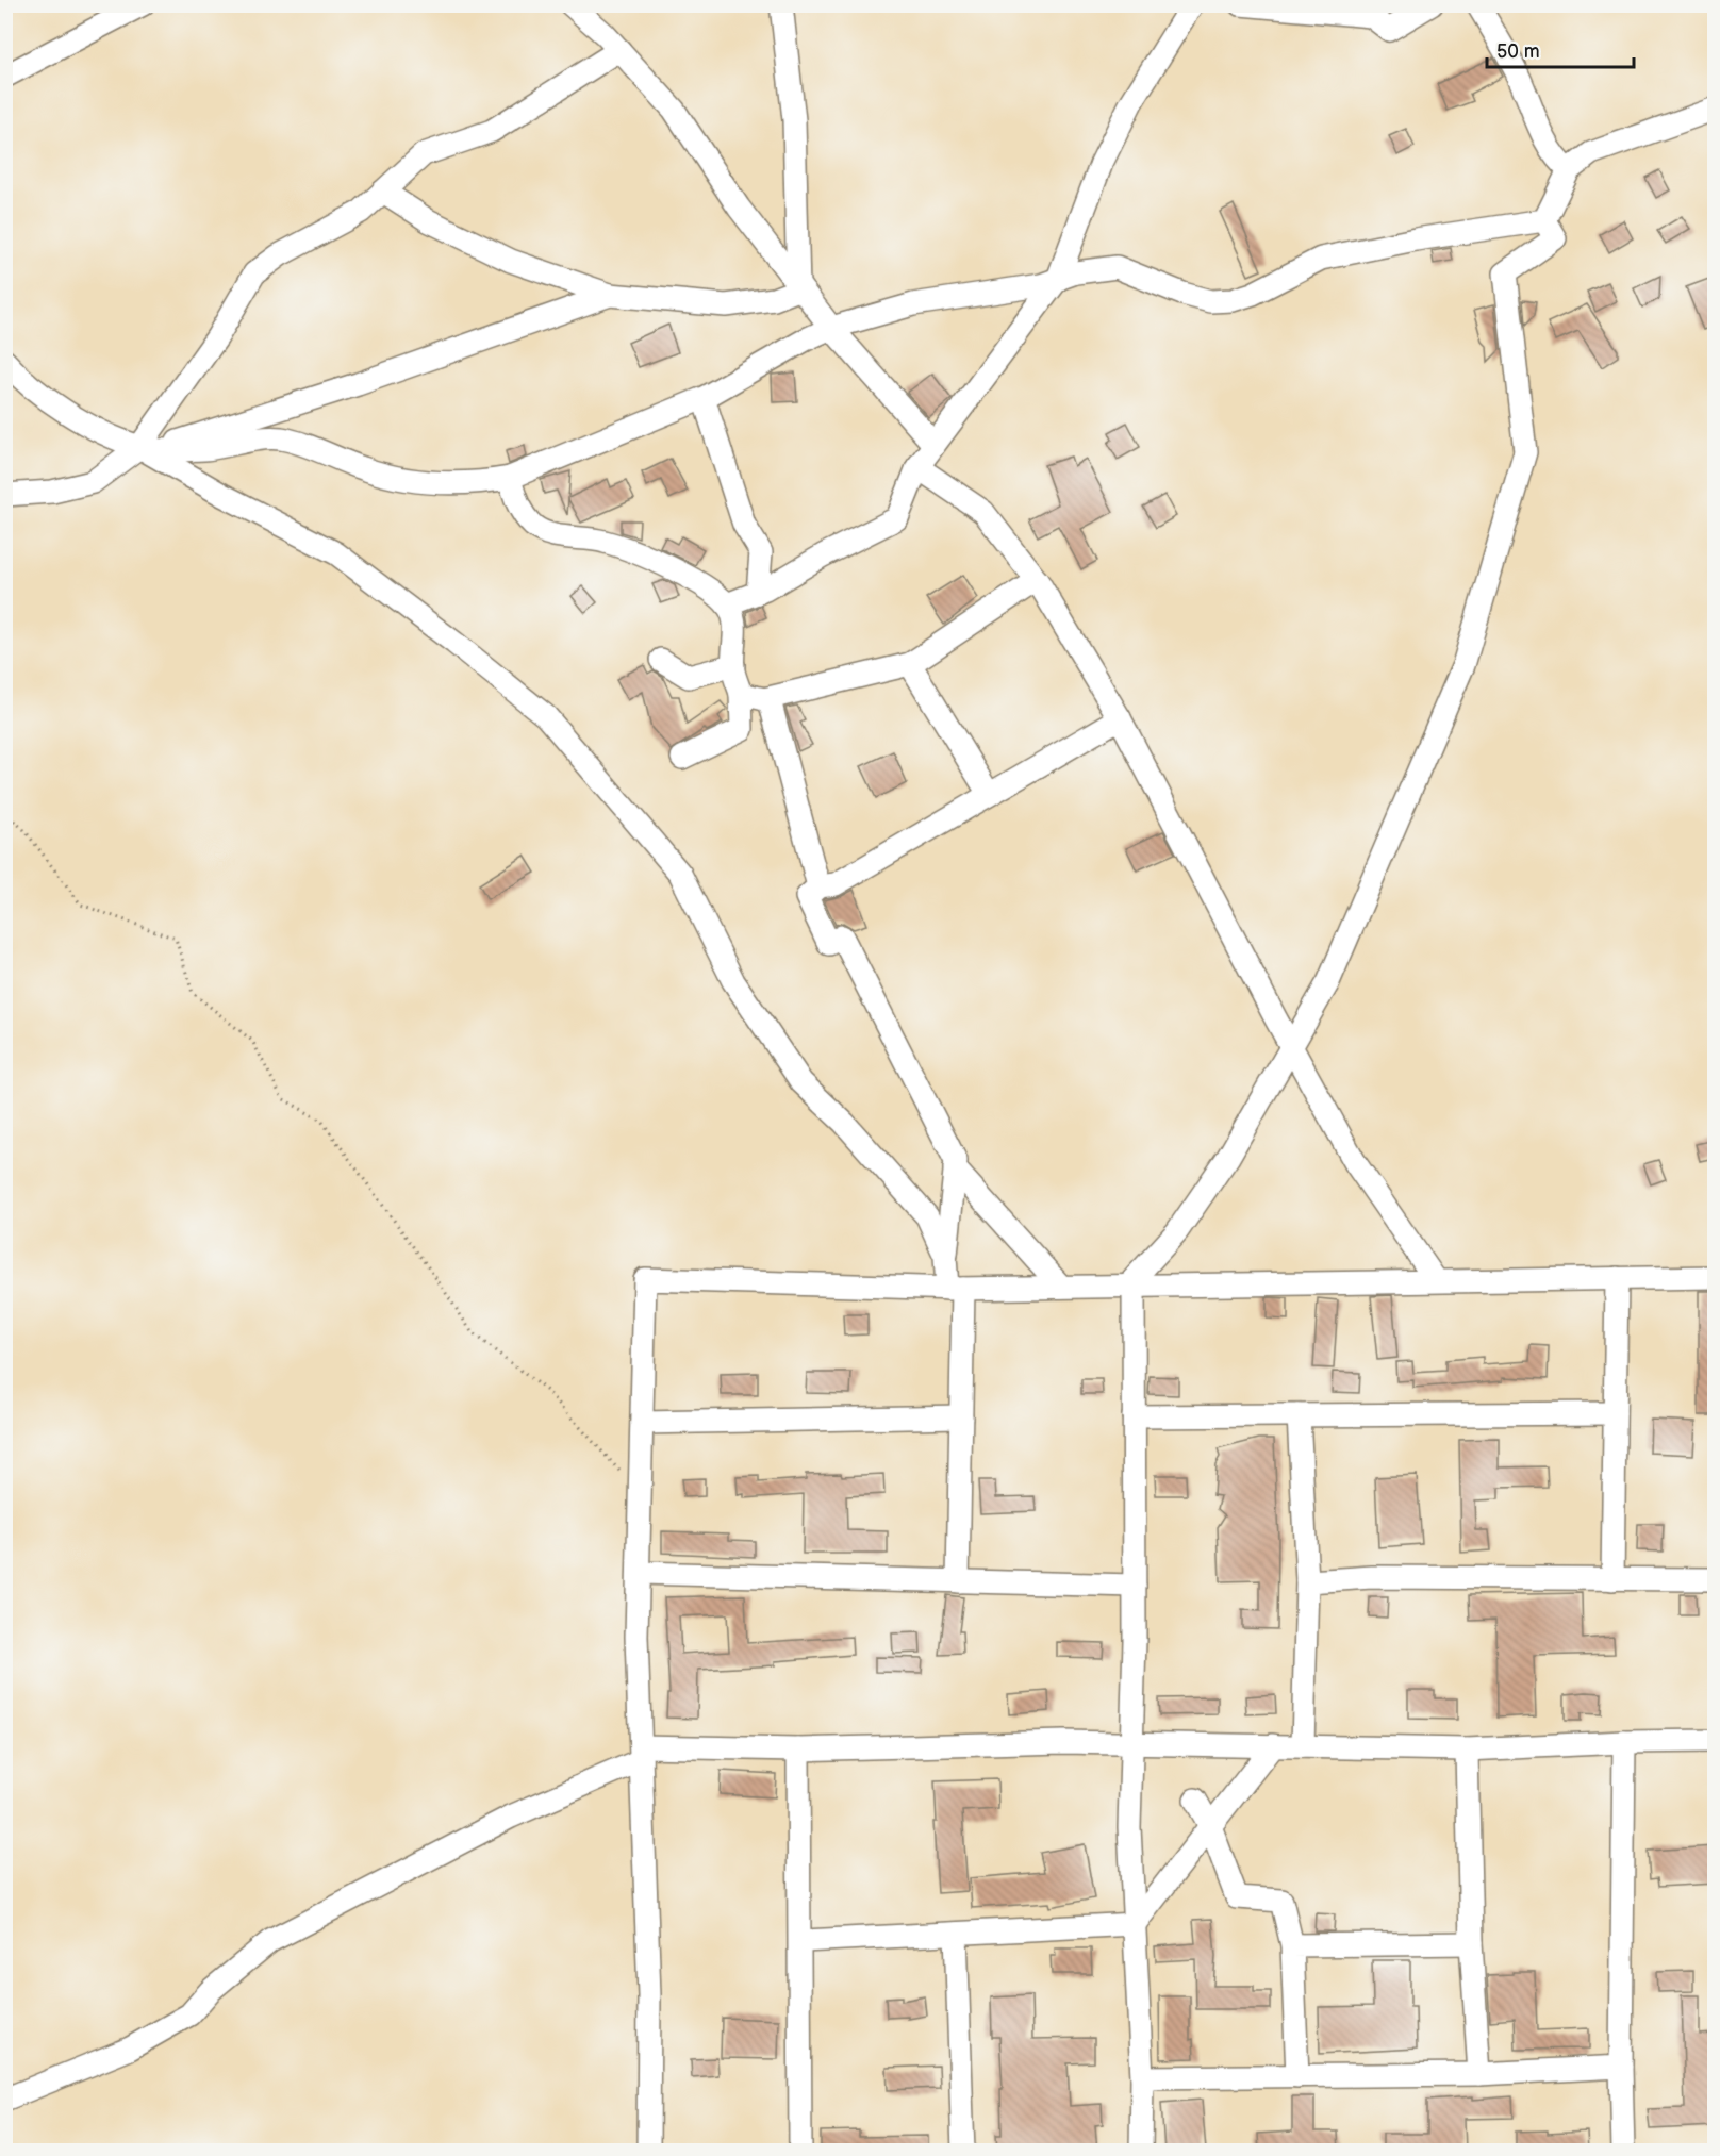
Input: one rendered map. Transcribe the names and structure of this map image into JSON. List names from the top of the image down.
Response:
{
  "scale_bar": "50 m"
}
